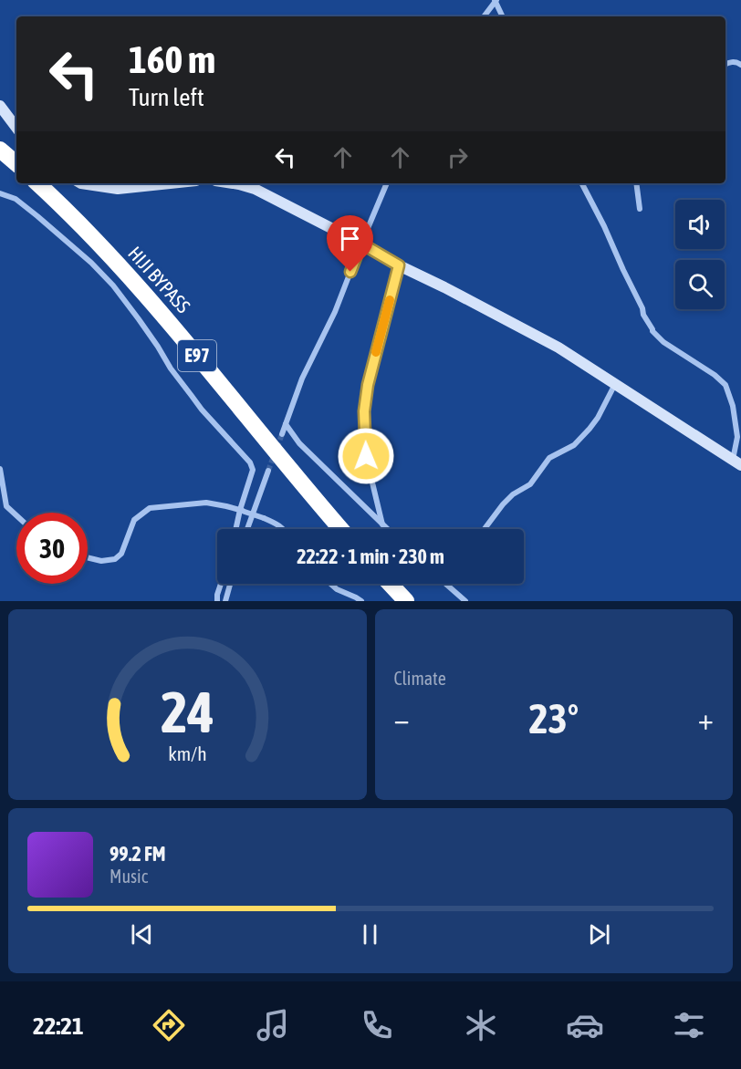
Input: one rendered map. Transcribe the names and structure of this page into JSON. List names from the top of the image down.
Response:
{
  "streets": {
    "highway": ["HIJI BYPASS", "E97"]
  },
  "page": {
    "turn": ["160 m", "Turn left"],
    "limit": "30",
    "trip": "22:22 · 1 min · 230 m",
    "tile": "Climate",
    "heat": ["−", "23°", "+"],
    "song": ["99.2 FM", "Music"],
    "tabs": "22:21",
    "gauge": ["24", "km/h"]
  }
}
